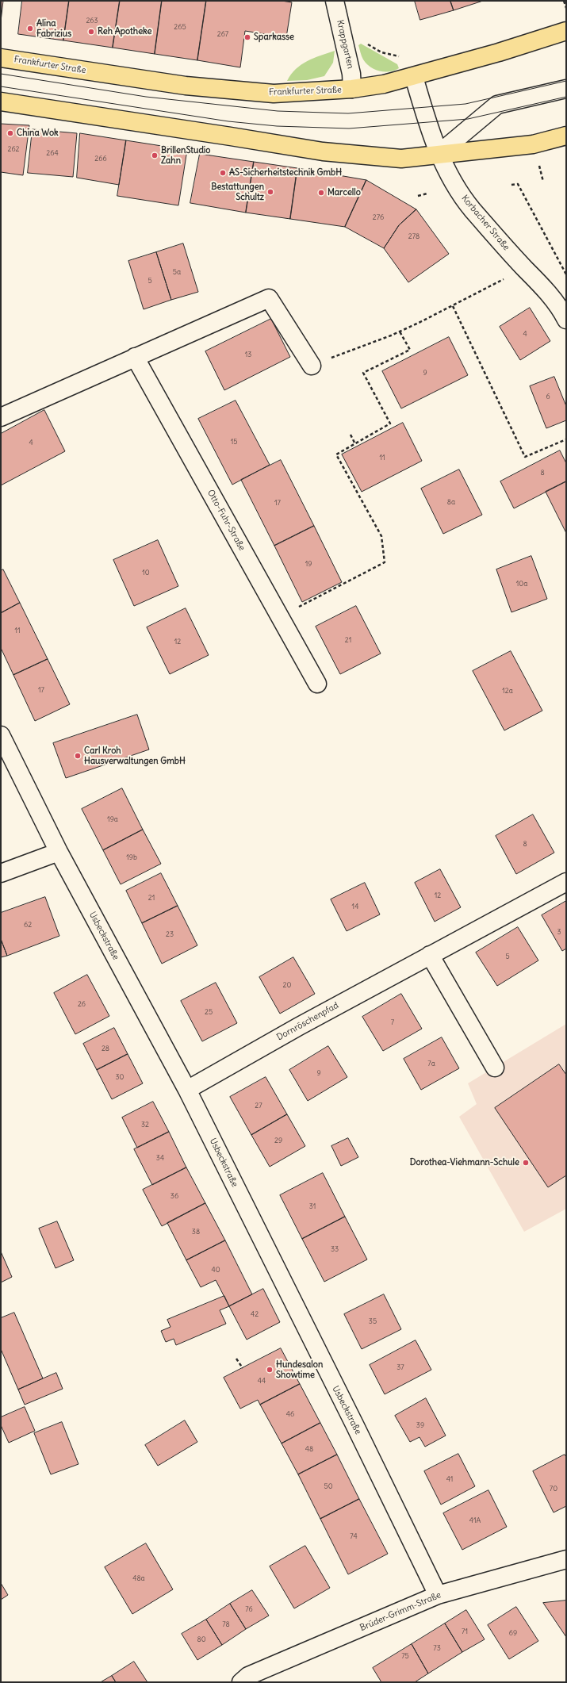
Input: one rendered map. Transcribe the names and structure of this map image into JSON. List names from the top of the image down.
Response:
{
  "streets": {
    "main road": ["Frankfurter Straße"],
    "street": [
      "Krappgarten",
      "Korbacher Straße",
      "Otto-Fuhr-Straße",
      "Usbeckstraße",
      "Dornröschenpfad",
      "Brüder-Grimm-Straße"
    ]
  },
  "crossings": [
    ["Krappgarten", "Frankfurter Straße"],
    ["Frankfurter Straße", "Korbacher Straße"],
    ["Usbeckstraße", "Dornröschenpfad"],
    ["Usbeckstraße", "Brüder-Grimm-Straße"]
  ],
  "places": [
    "Alina Fabrizius",
    "Reh Apotheke",
    "Sparkasse",
    "China Wok",
    "BrillenStudio Zahn",
    "AS-Sicherheitstechnik GmbH",
    "Bestattungen Schultz",
    "Marcello",
    "Carl Kroh Hausverwaltungen GmbH",
    "Dorothea-Viehmann-Schule",
    "Hundesalon Showtime"
  ],
  "house_numbers": [
    "263",
    "265",
    "267",
    "262",
    "264",
    "266",
    "276",
    "278",
    "5a",
    "5",
    "4",
    "13",
    "9",
    "6",
    "15",
    "4",
    "11",
    "8",
    "8a",
    "17",
    "19",
    "10",
    "10a",
    "11",
    "21",
    "12",
    "17",
    "12a",
    "19a",
    "8",
    "19b",
    "12",
    "21",
    "14",
    "62",
    "3",
    "23",
    "5",
    "20",
    "26",
    "25",
    "7",
    "28",
    "7a",
    "9",
    "30",
    "27",
    "32",
    "29",
    "34",
    "36",
    "31",
    "38",
    "33",
    "40",
    "42",
    "35",
    "37",
    "44",
    "46",
    "39",
    "48",
    "41",
    "50",
    "70",
    "41A",
    "74",
    "48a",
    "76",
    "78",
    "71",
    "69",
    "80",
    "73",
    "75"
  ]
}
